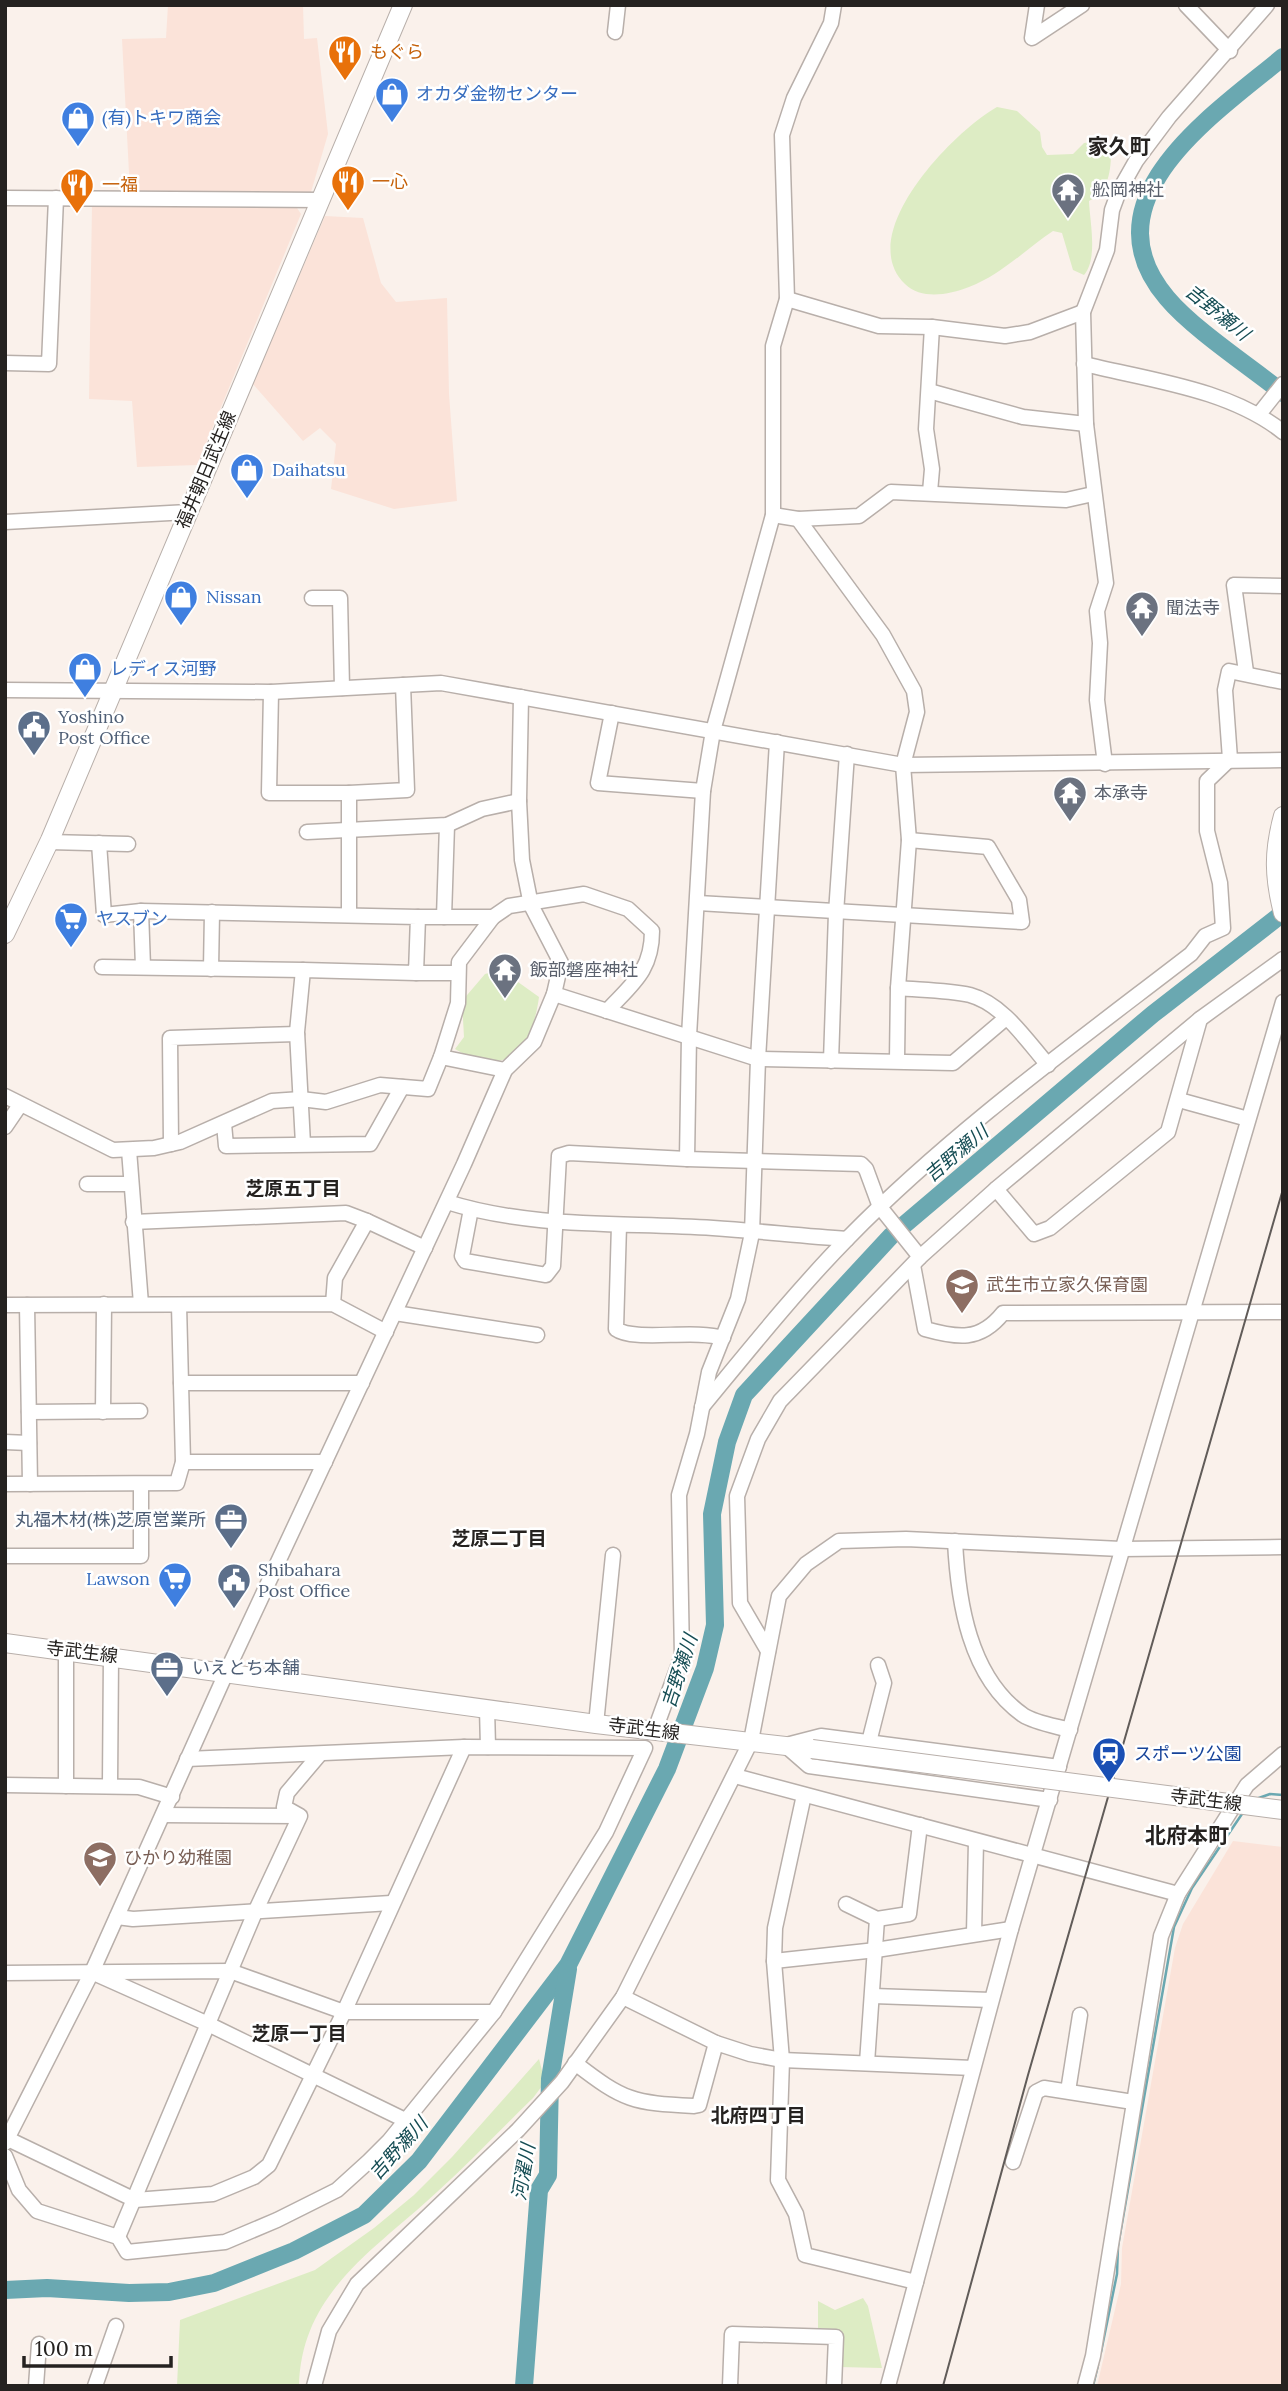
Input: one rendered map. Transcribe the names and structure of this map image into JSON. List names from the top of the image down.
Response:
{
  "streets": {
    "main road": ["福井朝日武生線", "寺武生線"]
  },
  "districts": [
    "家久町",
    "芝原五丁目",
    "芝原二丁目",
    "北府本町",
    "芝原一丁目",
    "北府四丁目"
  ],
  "water": ["吉野瀬川", "河濯川"],
  "places": {
    "restaurant": ["もぐら", "一心", "一福"],
    "shop": [
      "オカダ金物センター",
      "(有)トキワ商会",
      "Daihatsu",
      "Nissan",
      "レディス河野"
    ],
    "temple": [
      "舩岡神社",
      "聞法寺",
      "本承寺",
      "飯部磐座神社"
    ],
    "public building": ["Yoshino Post Office", "Shibahara Post Office"],
    "supermarket": ["ヤスブン", "Lawson"],
    "school or university": ["武生市立家久保育園", "ひかり幼稚園"],
    "office": ["丸福木材(株)芝原営業所", "いえとち本舗"],
    "station": ["スポーツ公園"]
  },
  "scale_bar": "100 m"
}
